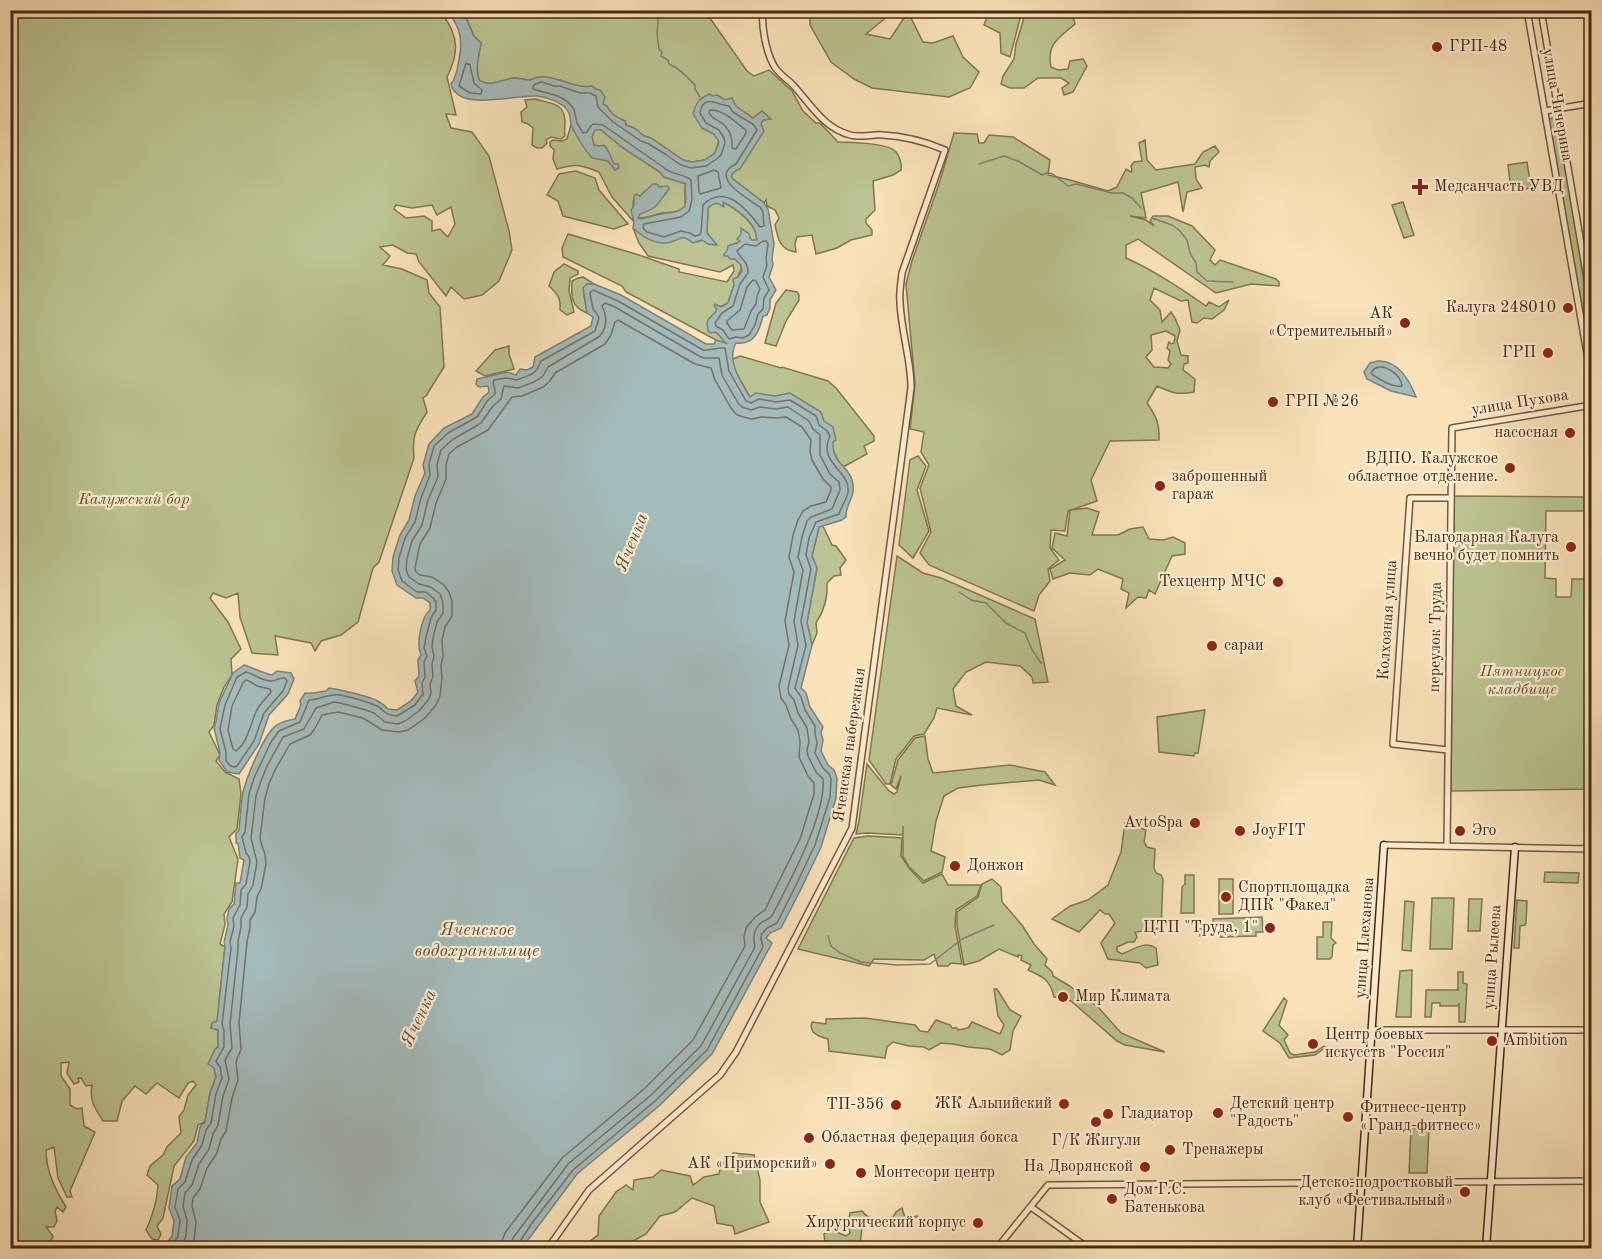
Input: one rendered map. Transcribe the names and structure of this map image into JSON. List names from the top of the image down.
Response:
{
  "streets": {
    "main road": ["улица Плеханова", "улица Рылеева"],
    "street": [
      "улица Чичерина",
      "улица Пухова",
      "Колхозная улица",
      "переулок Труда",
      "Яченская набережная"
    ]
  },
  "crossings": [
    ["улица Пухова", "переулок Труда"],
    ["Колхозная улица", "переулок Труда"]
  ],
  "water": ["Яченка", "Яченское водохранилище"],
  "parks": ["Калужский бор", "Пятницкое кладбище"],
  "places": {
    "other": [
      "ГРП-48",
      "Калуга 248010",
      "АК «Стремительный»",
      "ГРП",
      "ГРП №26",
      "насосная",
      "ВДПО. Калужское областное отделение.",
      "заброшенный гараж",
      "Благодарная Калуга вечно будет помнить",
      "Техцентр МЧС",
      "сараи",
      "AvtoSpa",
      "JoyFIT",
      "Эго",
      "Донжон",
      "Спортплощадка ДПК \"Факел\"",
      "ЦТП \"Труда, 1\"",
      "Мир Климата",
      "Ambition",
      "Центр боевых искусств \"Россия\"",
      "ЖК Альпийский",
      "ТП-356",
      "Детский центр \"Радость\"",
      "Гладиатор",
      "Фитнесс-центр «Гранд-фитнесс»",
      "Г/К Жигули",
      "Областная федерация бокса",
      "Тренажеры",
      "АК «Приморский»",
      "На Дворянской",
      "Монтесори центр",
      "Детско-подростковый клуб «Фестивальный»",
      "Дом Г.С. Батенькова",
      "Хирургический корпус"
    ],
    "health": ["Медсанчасть УВД"]
  }
}
